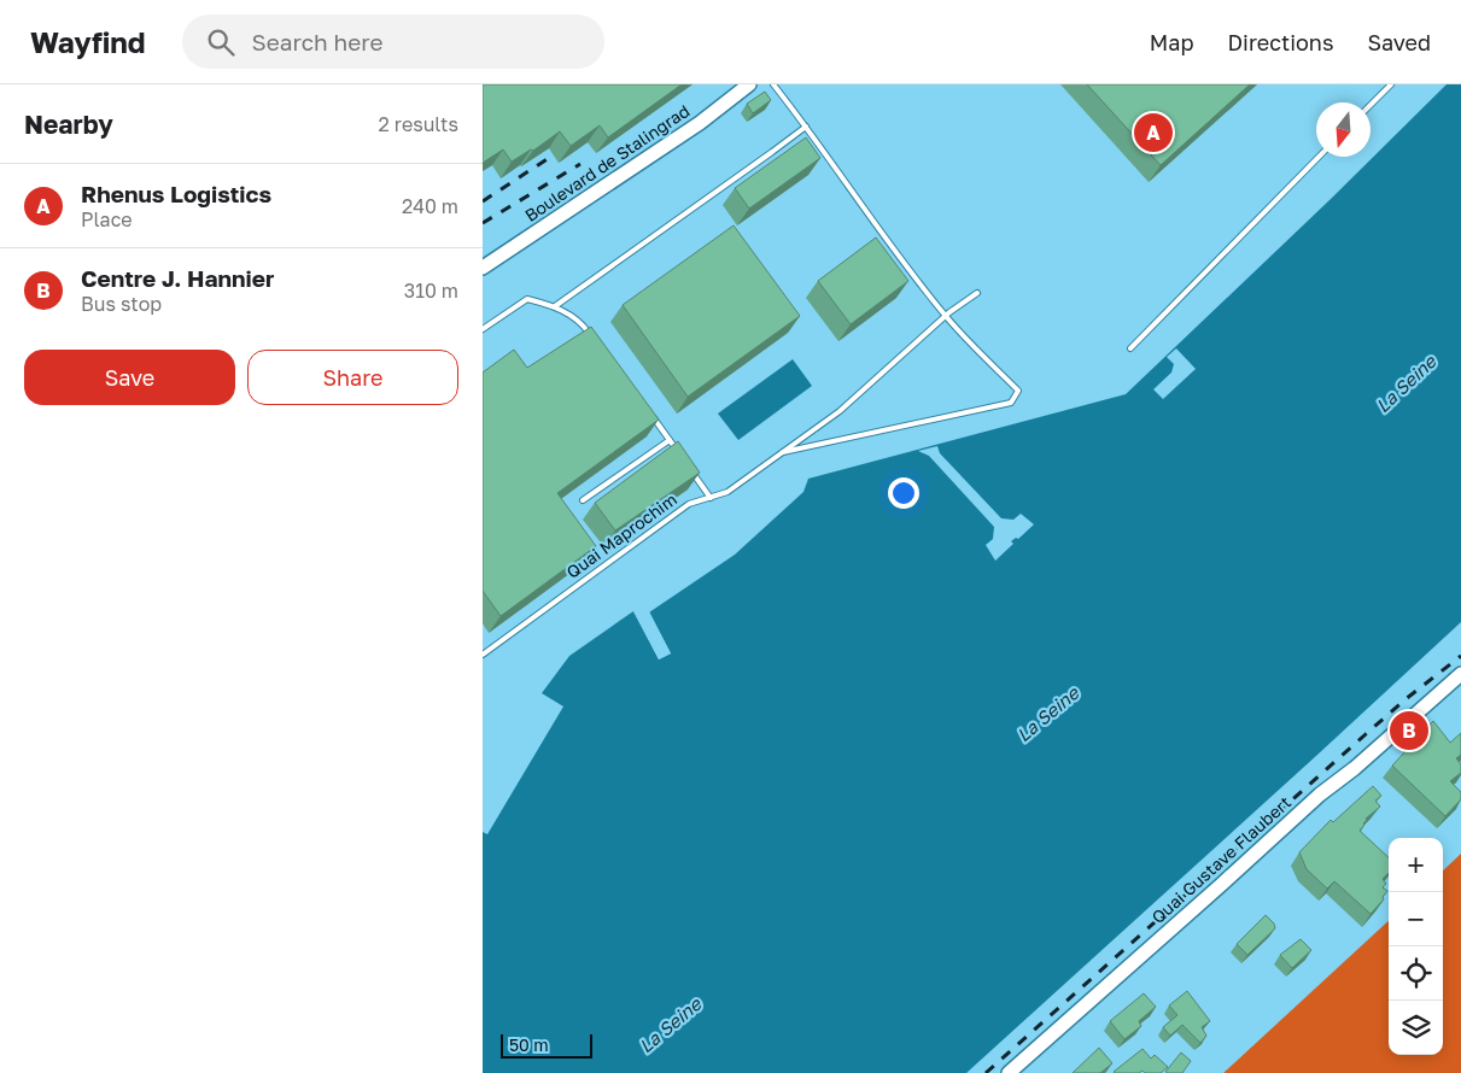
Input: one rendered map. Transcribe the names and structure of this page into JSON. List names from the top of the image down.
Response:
{
  "streets": {
    "main road": ["Boulevard de Stalingrad", "Quai Gustave Flaubert"],
    "lane": ["Quai Maprochim"]
  },
  "water": ["La Seine"],
  "scale_bar": "50 m",
  "north": "bottom",
  "page": {
    "header": "Wayfind",
    "search": "Search here",
    "nav": ["Map", "Directions", "Saved"],
    "heading": ["Nearby", "2 results"],
    "pins": ["A", "B"],
    "list": [
      {
        "mark": "A",
        "name": "Rhenus Logistics",
        "note": "Place",
        "value": "240 m"
      },
      {
        "mark": "B",
        "name": "Centre J. Hannier",
        "note": "Bus stop",
        "value": "310 m"
      }
    ],
    "buttons": ["Save", "Share"],
    "map_buttons": ["+", "−"],
    "scale": "50 m"
  }
}
